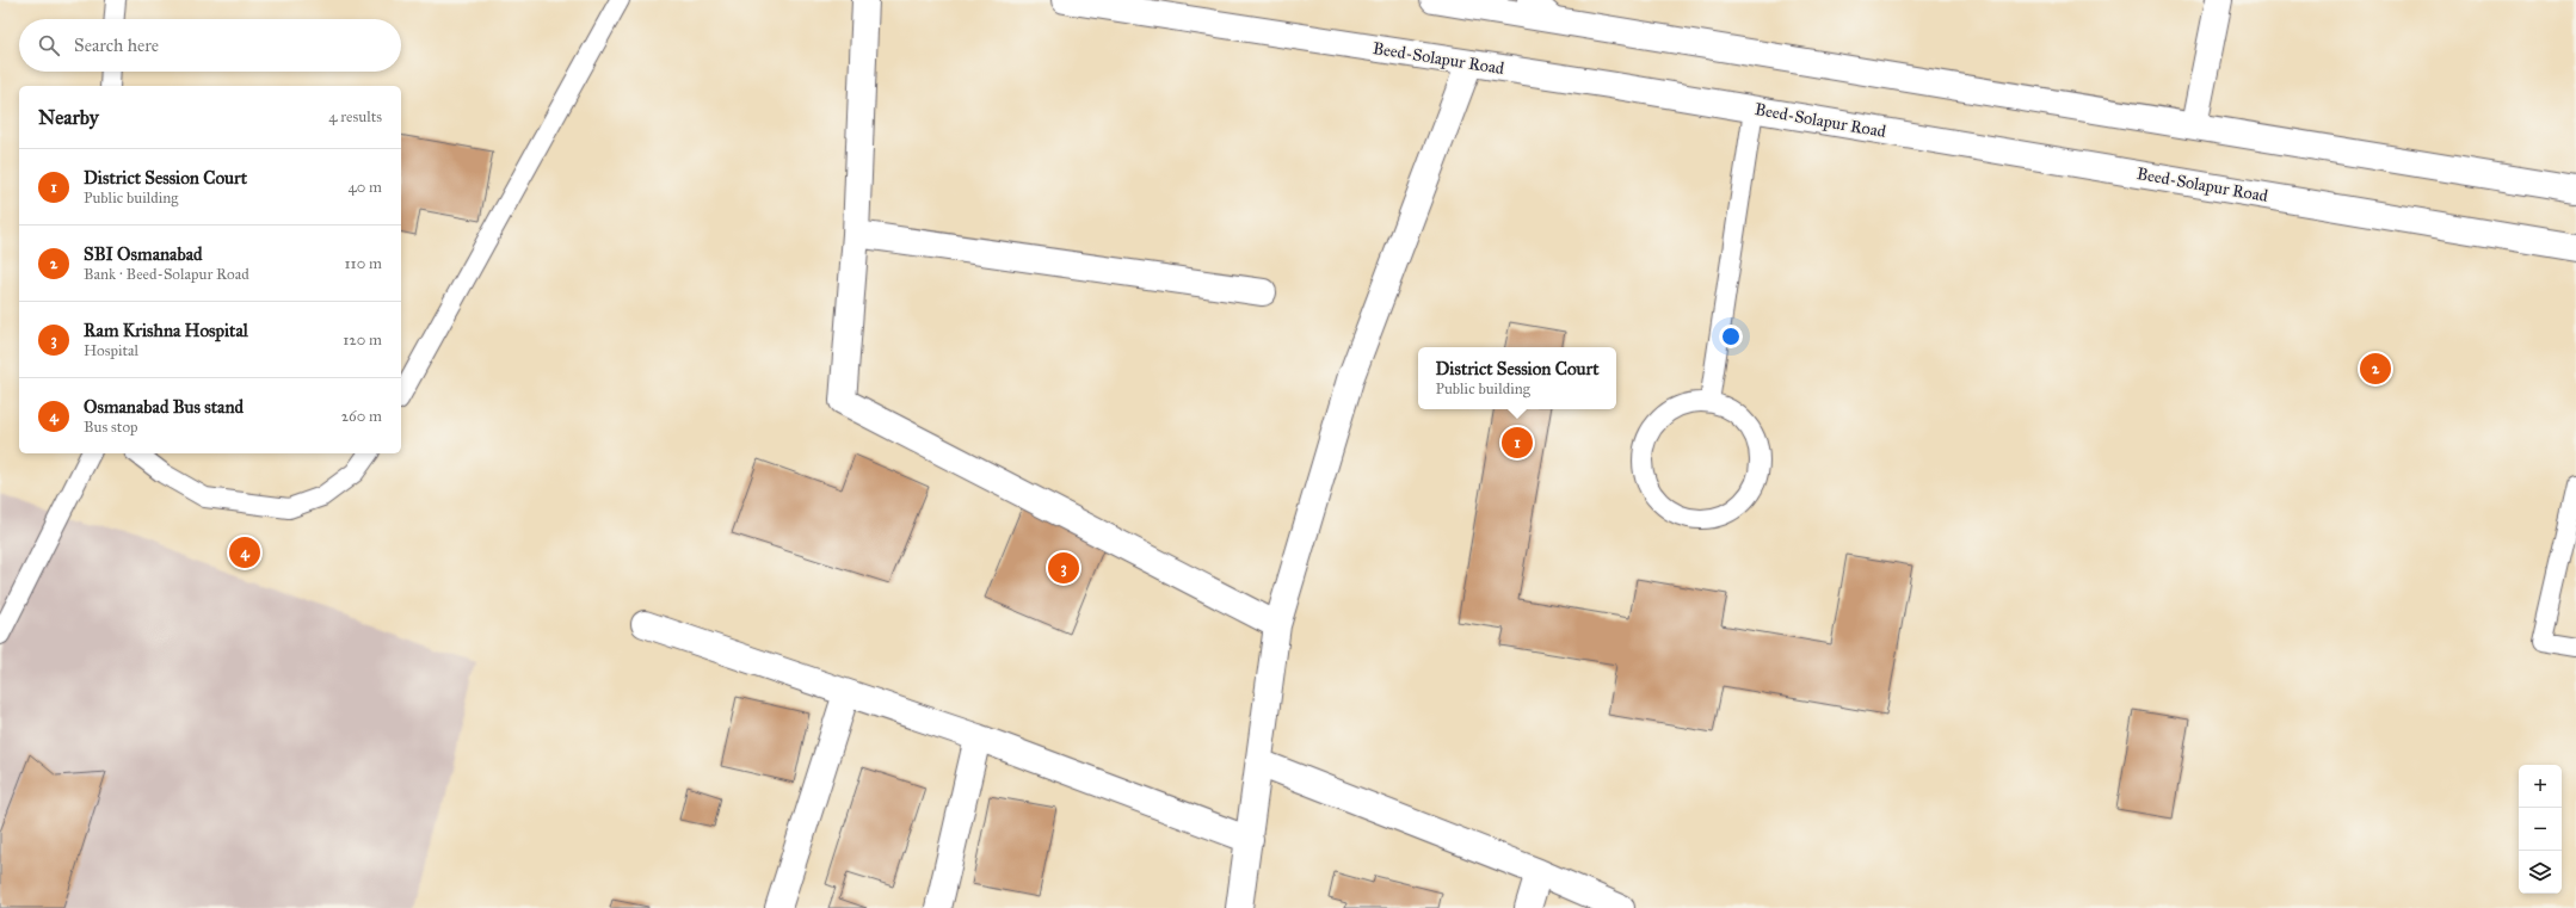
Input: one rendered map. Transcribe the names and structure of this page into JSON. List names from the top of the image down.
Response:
{
  "streets": {
    "street": ["Beed-Solapur Road"]
  },
  "page": {
    "search": "Search here",
    "heading": ["Nearby", "4 results"],
    "list": [
      {
        "mark": "1",
        "name": "District Session Court",
        "note": "Public building",
        "value": "40 m"
      },
      {
        "mark": "2",
        "name": "SBI Osmanabad",
        "note": "Bank · Beed-Solapur Road",
        "value": "110 m"
      },
      {
        "mark": "3",
        "name": "Ram Krishna Hospital",
        "note": "Hospital",
        "value": "120 m"
      },
      {
        "mark": "4",
        "name": "Osmanabad Bus stand",
        "note": "Bus stop",
        "value": "260 m"
      }
    ],
    "popup": ["District Session Court", "Public building"],
    "pins": [
      "2",
      "1",
      "4",
      "3"
    ],
    "map_buttons": ["+", "−"]
  }
}
